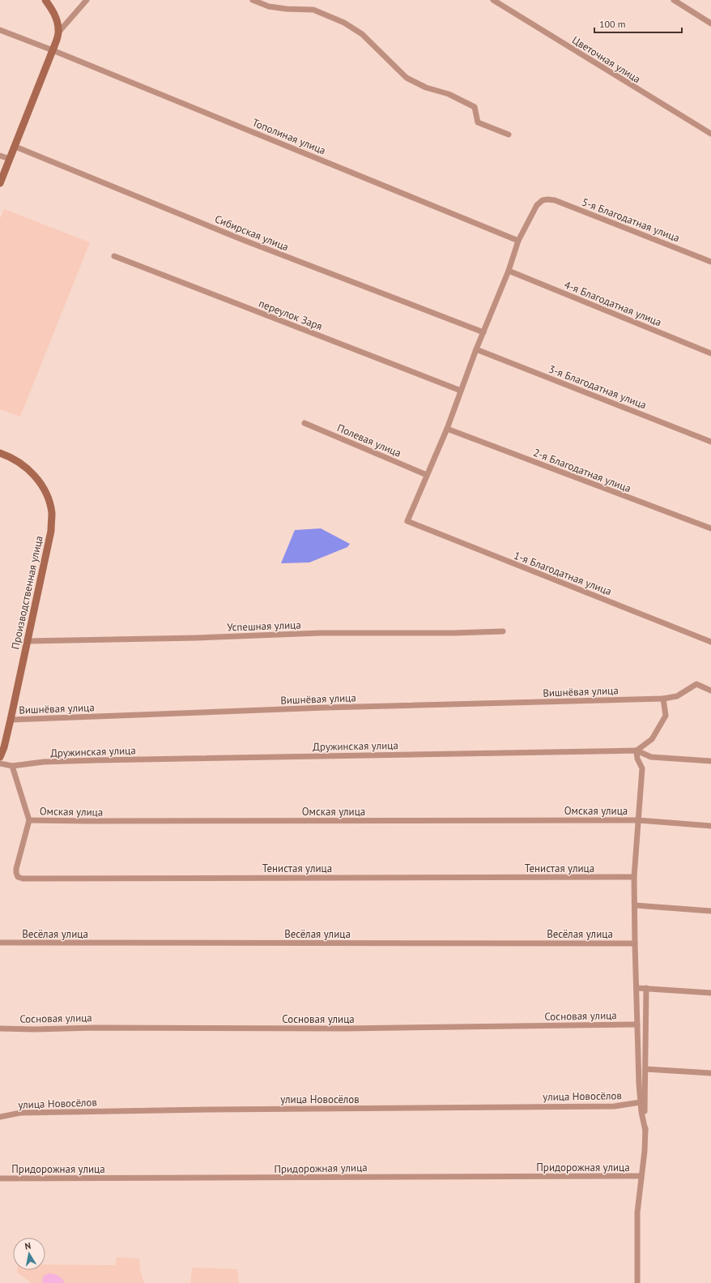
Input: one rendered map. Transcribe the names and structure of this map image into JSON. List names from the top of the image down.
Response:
{
  "streets": {
    "street": [
      "Цветочная улица",
      "Тополиная улица",
      "5-я Благодатная улица",
      "Сибирская улица",
      "4-я Благодатная улица",
      "переулок Заря",
      "3-я Благодатная улица",
      "Полевая улица",
      "2-я Благодатная улица",
      "1-я Благодатная улица",
      "Производственная улица",
      "Успешная улица",
      "Вишнёвая улица",
      "Дружинская улица",
      "Омская улица",
      "Тенистая улица",
      "Весёлая улица",
      "Сосновая улица",
      "улица Новосёлов",
      "Придорожная улица"
    ]
  },
  "crossings": [
    ["Тополиная улица", "5-я Благодатная улица"],
    ["Полевая улица", "1-я Благодатная улица"],
    ["Производственная улица", "Успешная улица"],
    ["Производственная улица", "Вишнёвая улица"],
    ["Омская улица", "Тенистая улица"]
  ],
  "scale_bar": "100 m",
  "north": "top"
}
